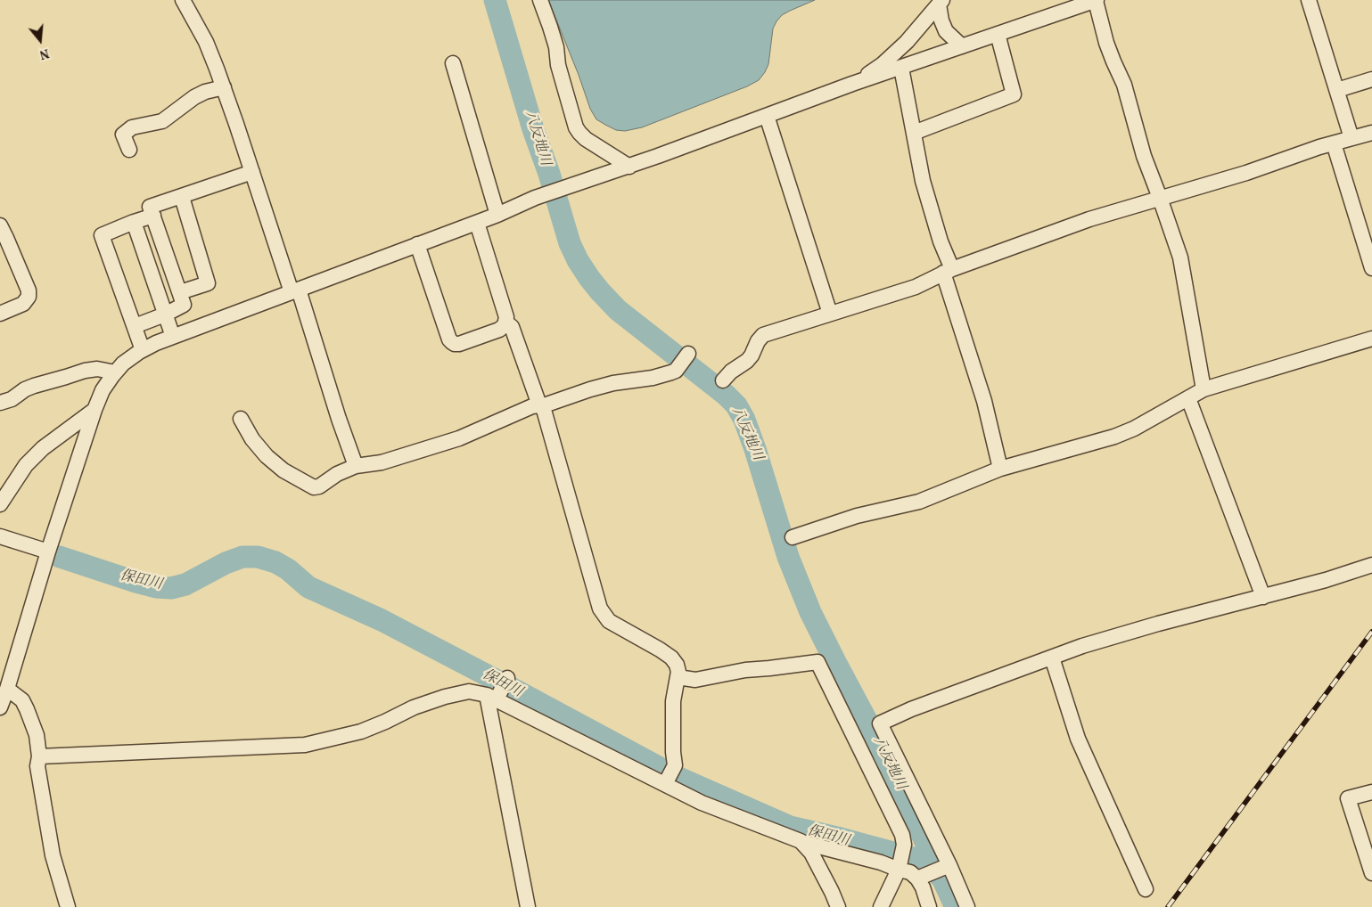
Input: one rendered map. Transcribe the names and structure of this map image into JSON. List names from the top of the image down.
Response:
{
  "water": ["八反地川", "保田川"],
  "north": "bottom"
}
